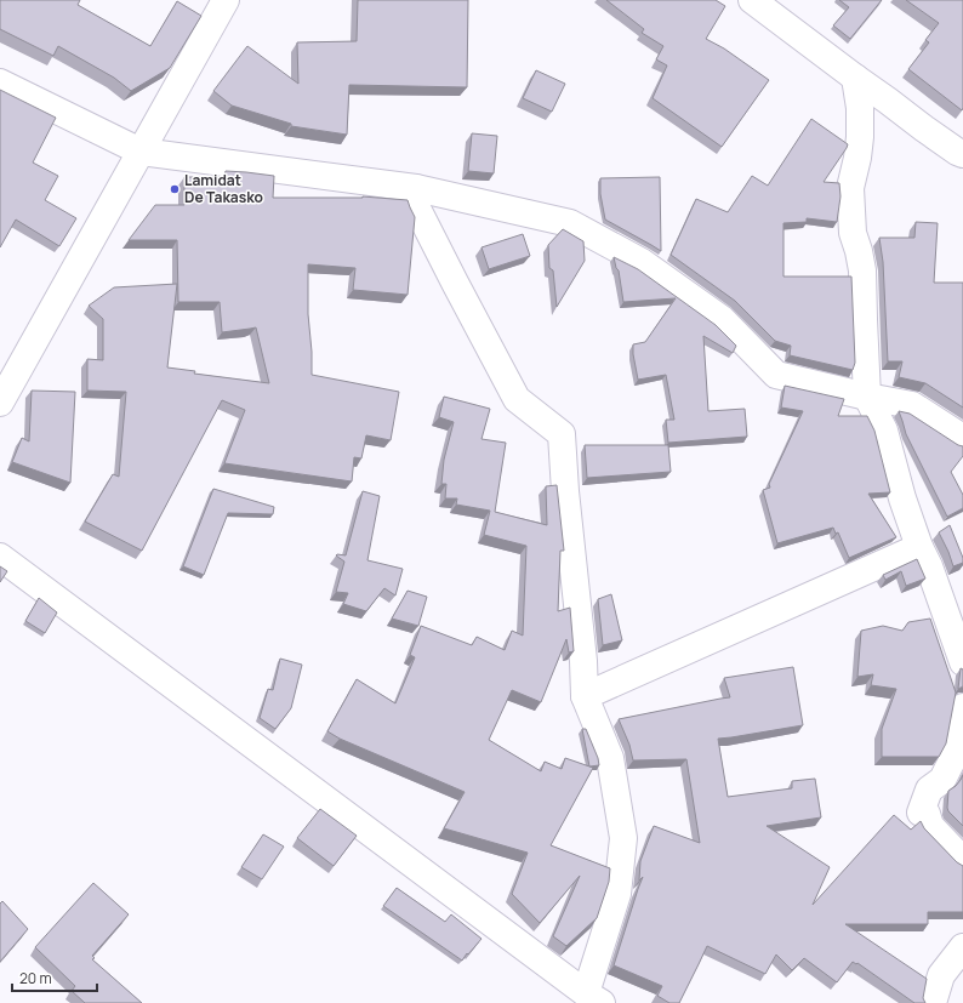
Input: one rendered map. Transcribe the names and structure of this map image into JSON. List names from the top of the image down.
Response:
{
  "places": ["Lamidat De Takasko"],
  "scale_bar": "20 m"
}
